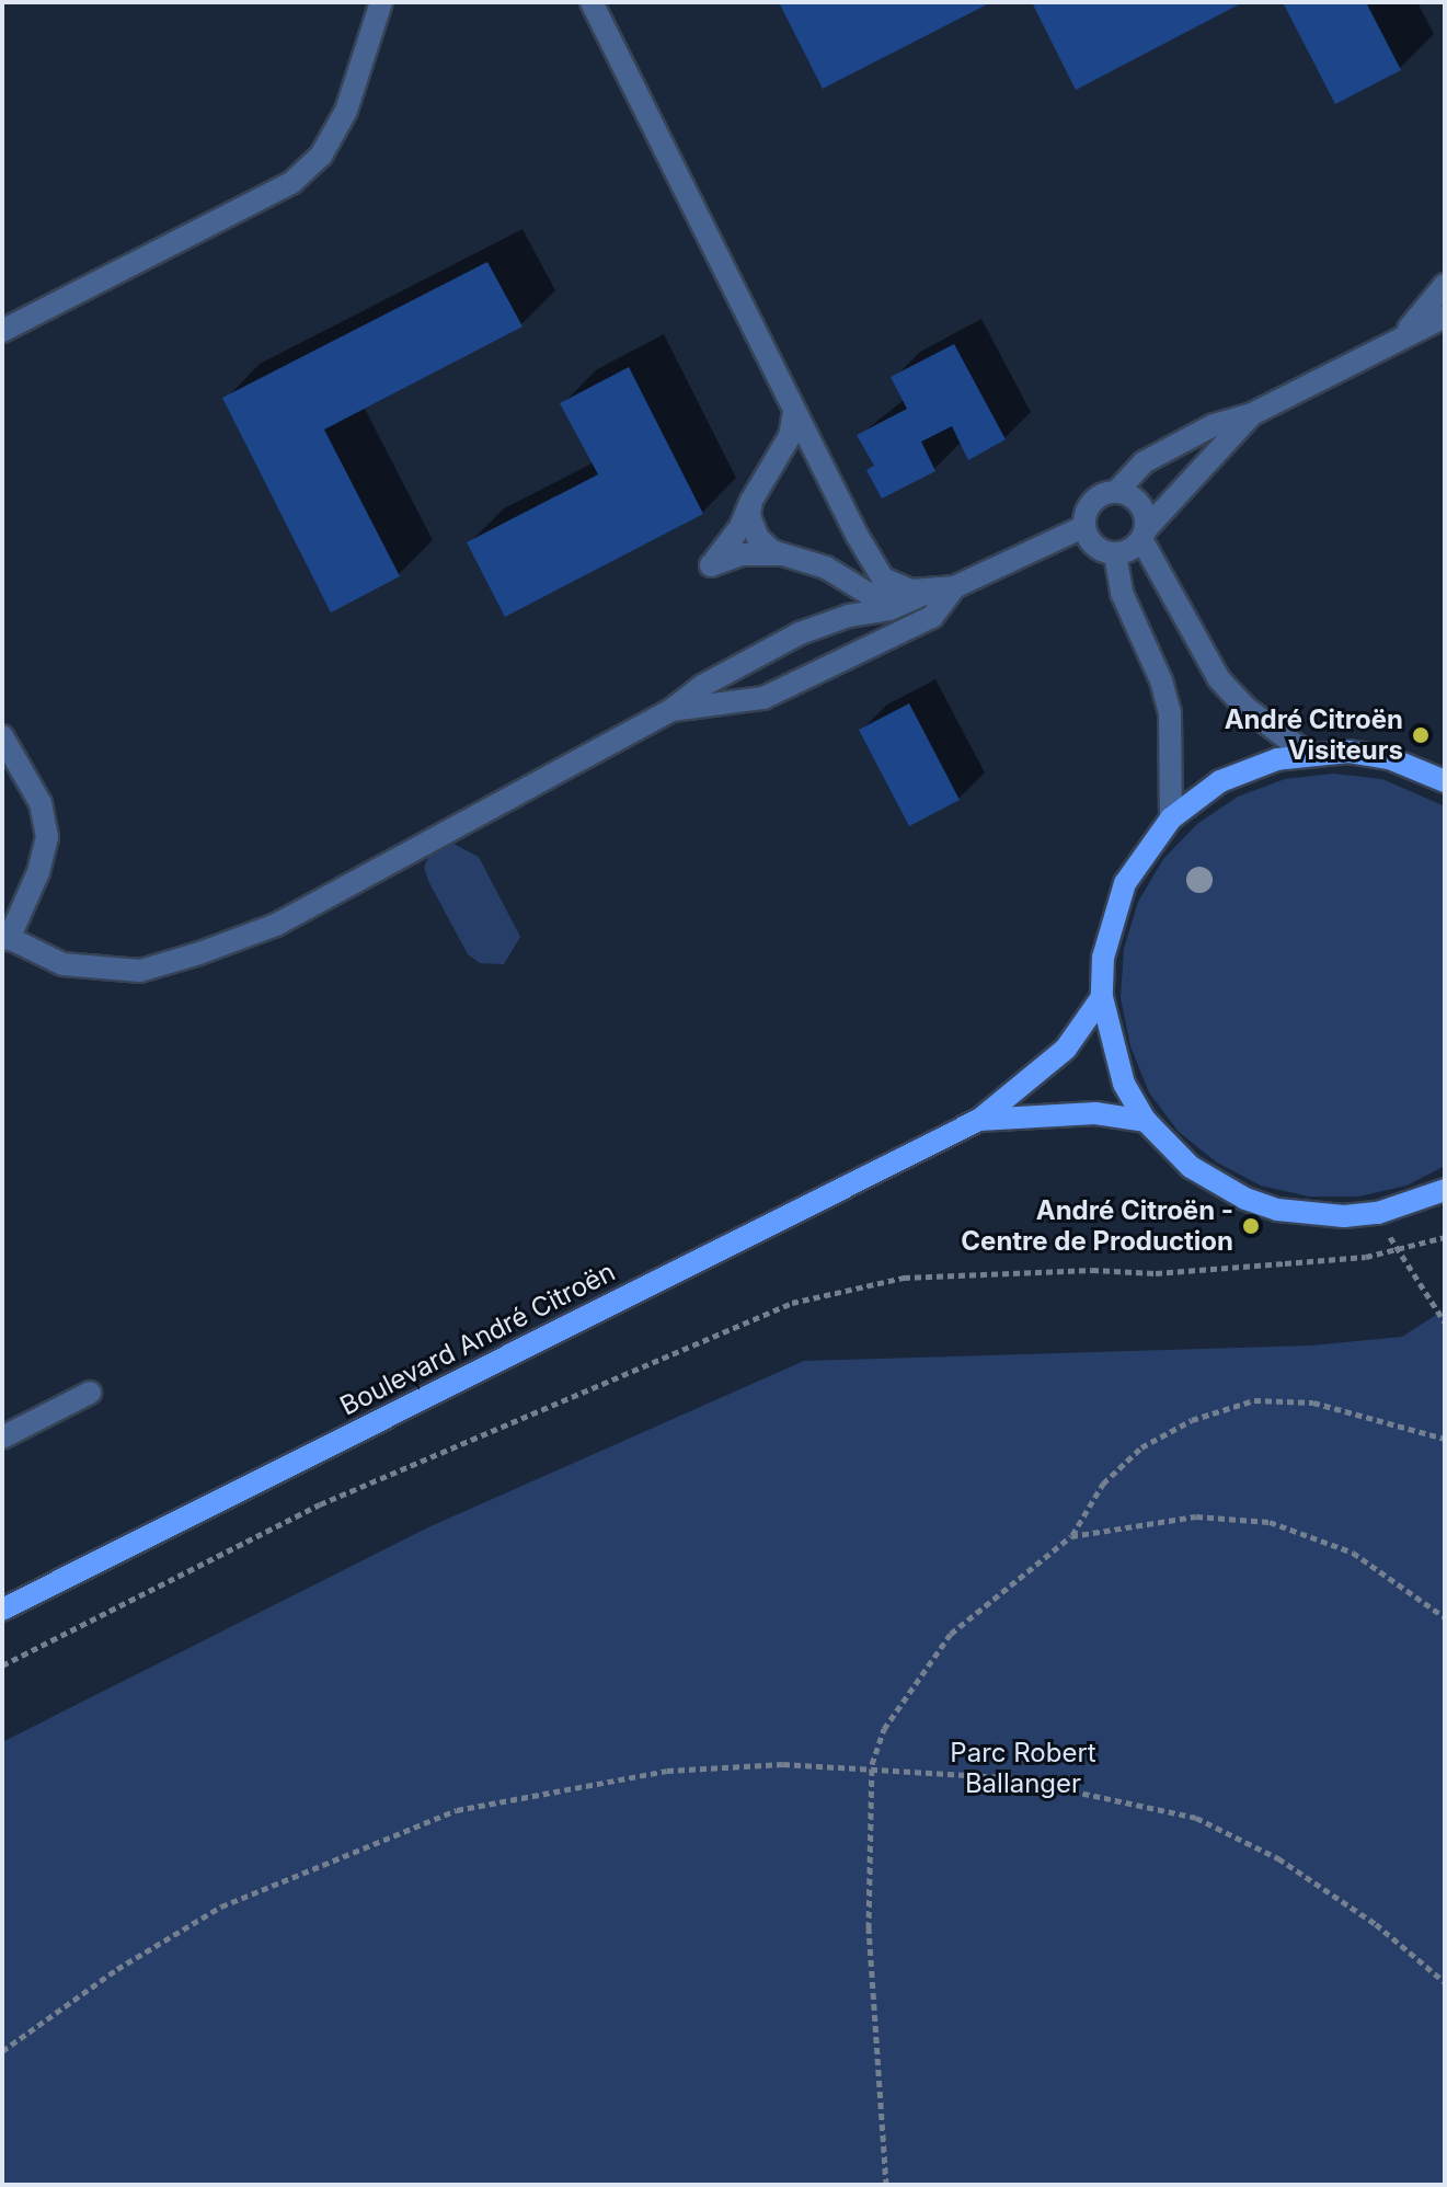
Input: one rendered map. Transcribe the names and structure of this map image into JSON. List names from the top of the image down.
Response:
{
  "streets": {
    "main road": ["Boulevard André Citroën"]
  },
  "parks": ["Parc Robert Ballanger"],
  "places": ["André Citroën Visiteurs", "André Citroën - Centre de Production"]
}
